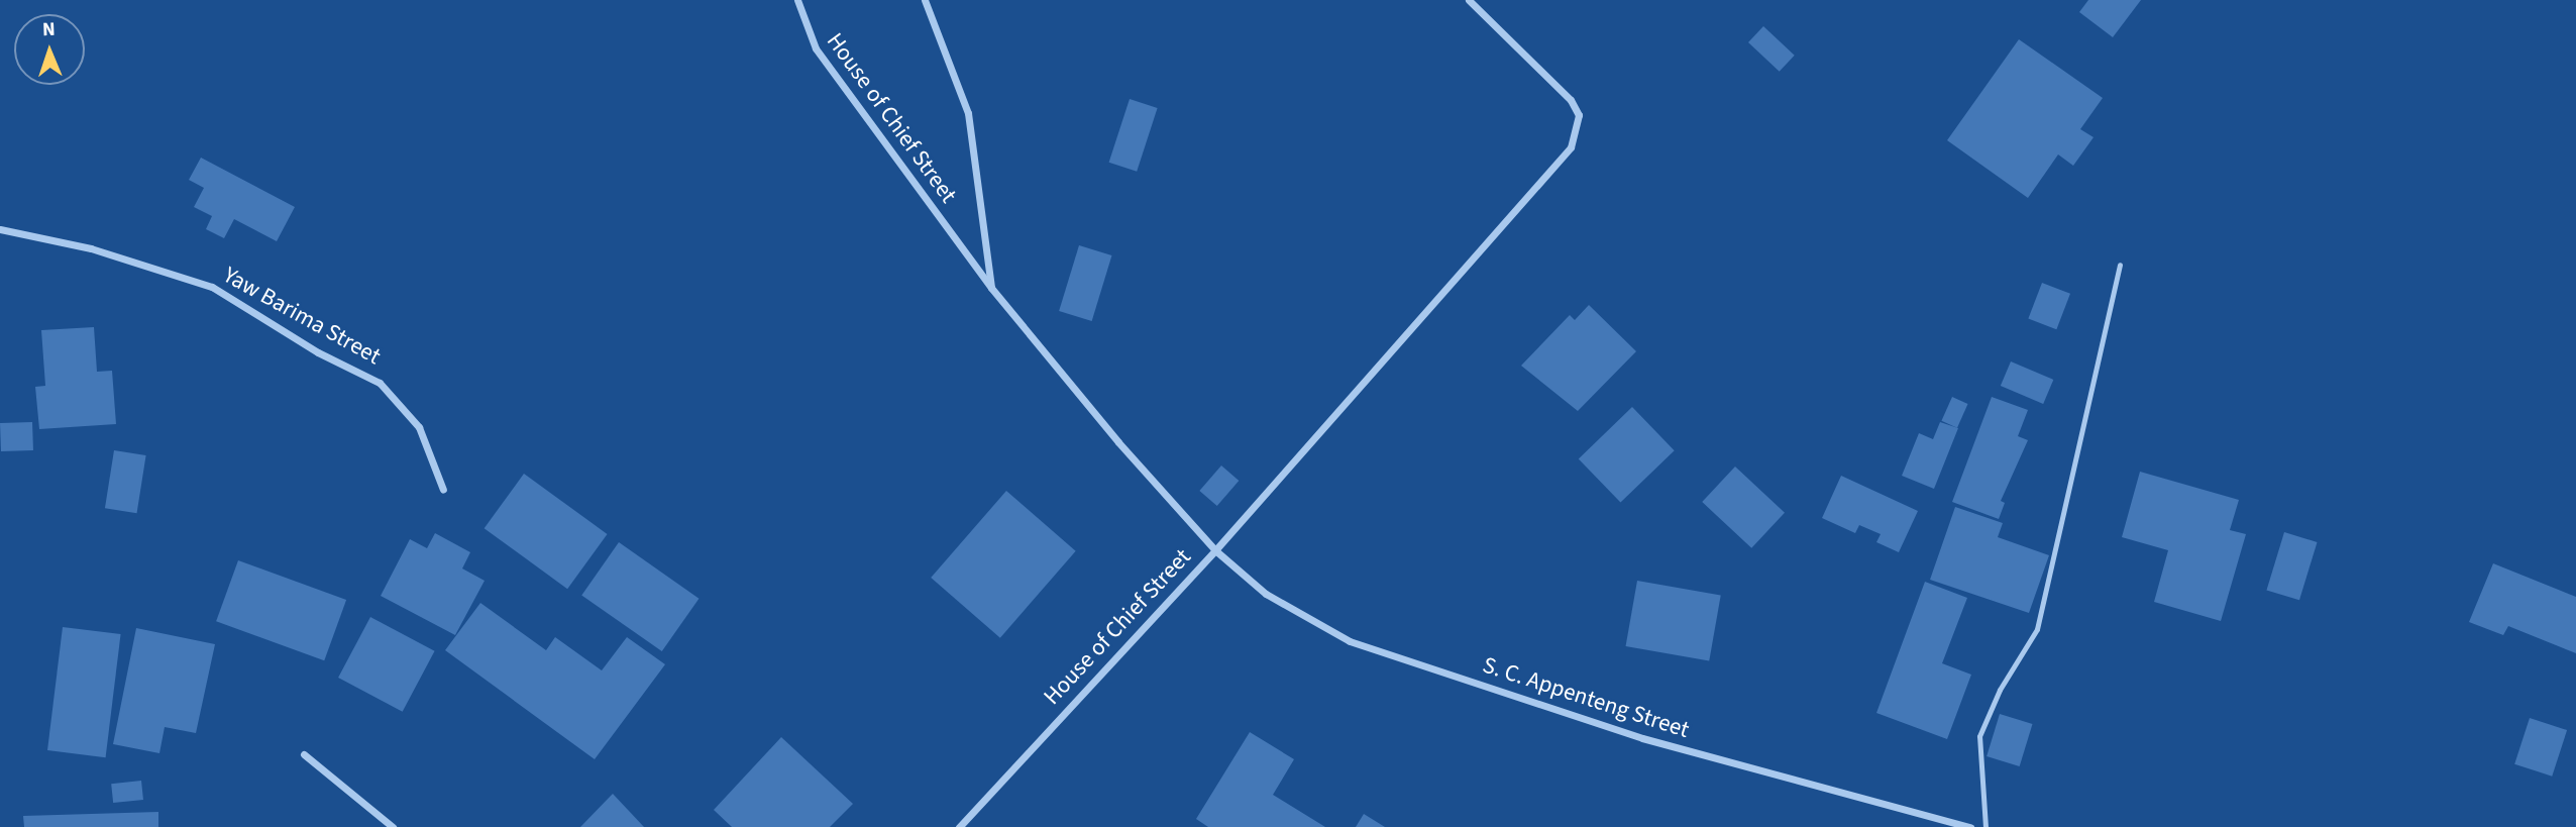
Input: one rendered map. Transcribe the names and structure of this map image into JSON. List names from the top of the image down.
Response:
{
  "streets": {
    "street": ["House of Chief Street", "Yaw Barima Street", "S. C. Appenteng Street"]
  },
  "crossings": [
    ["House of Chief Street", "S. C. Appenteng Street"]
  ],
  "north": "top"
}
